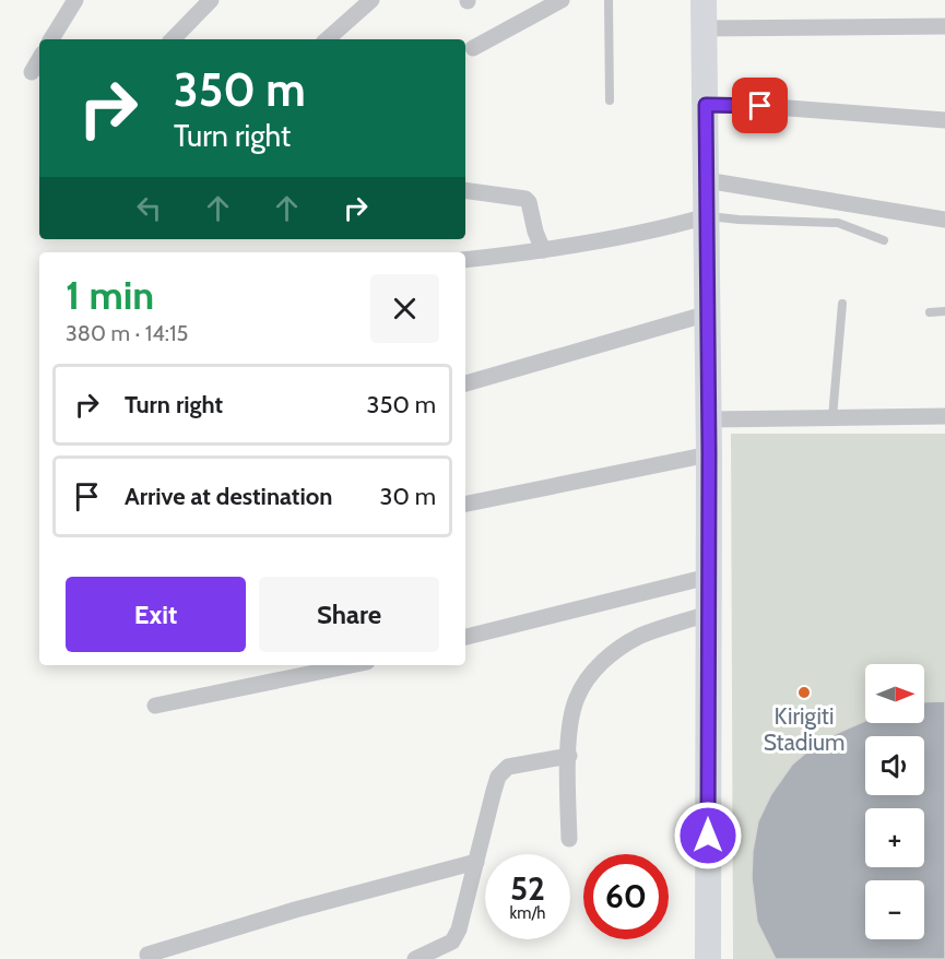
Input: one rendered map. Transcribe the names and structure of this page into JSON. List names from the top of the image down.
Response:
{
  "places": ["Kirigiti Stadium"],
  "north": "right",
  "page": {
    "turn": ["350 m", "Turn right"],
    "heading": ["1 min", "380 m · 14:15"],
    "list": [
      {
        "name": "Turn right",
        "value": "350 m"
      },
      {
        "name": "Arrive at destination",
        "value": "30 m"
      }
    ],
    "buttons": ["Exit", "Share"],
    "map_buttons": ["+", "−"],
    "speed": "52 km/h",
    "limit": "60"
  }
}
